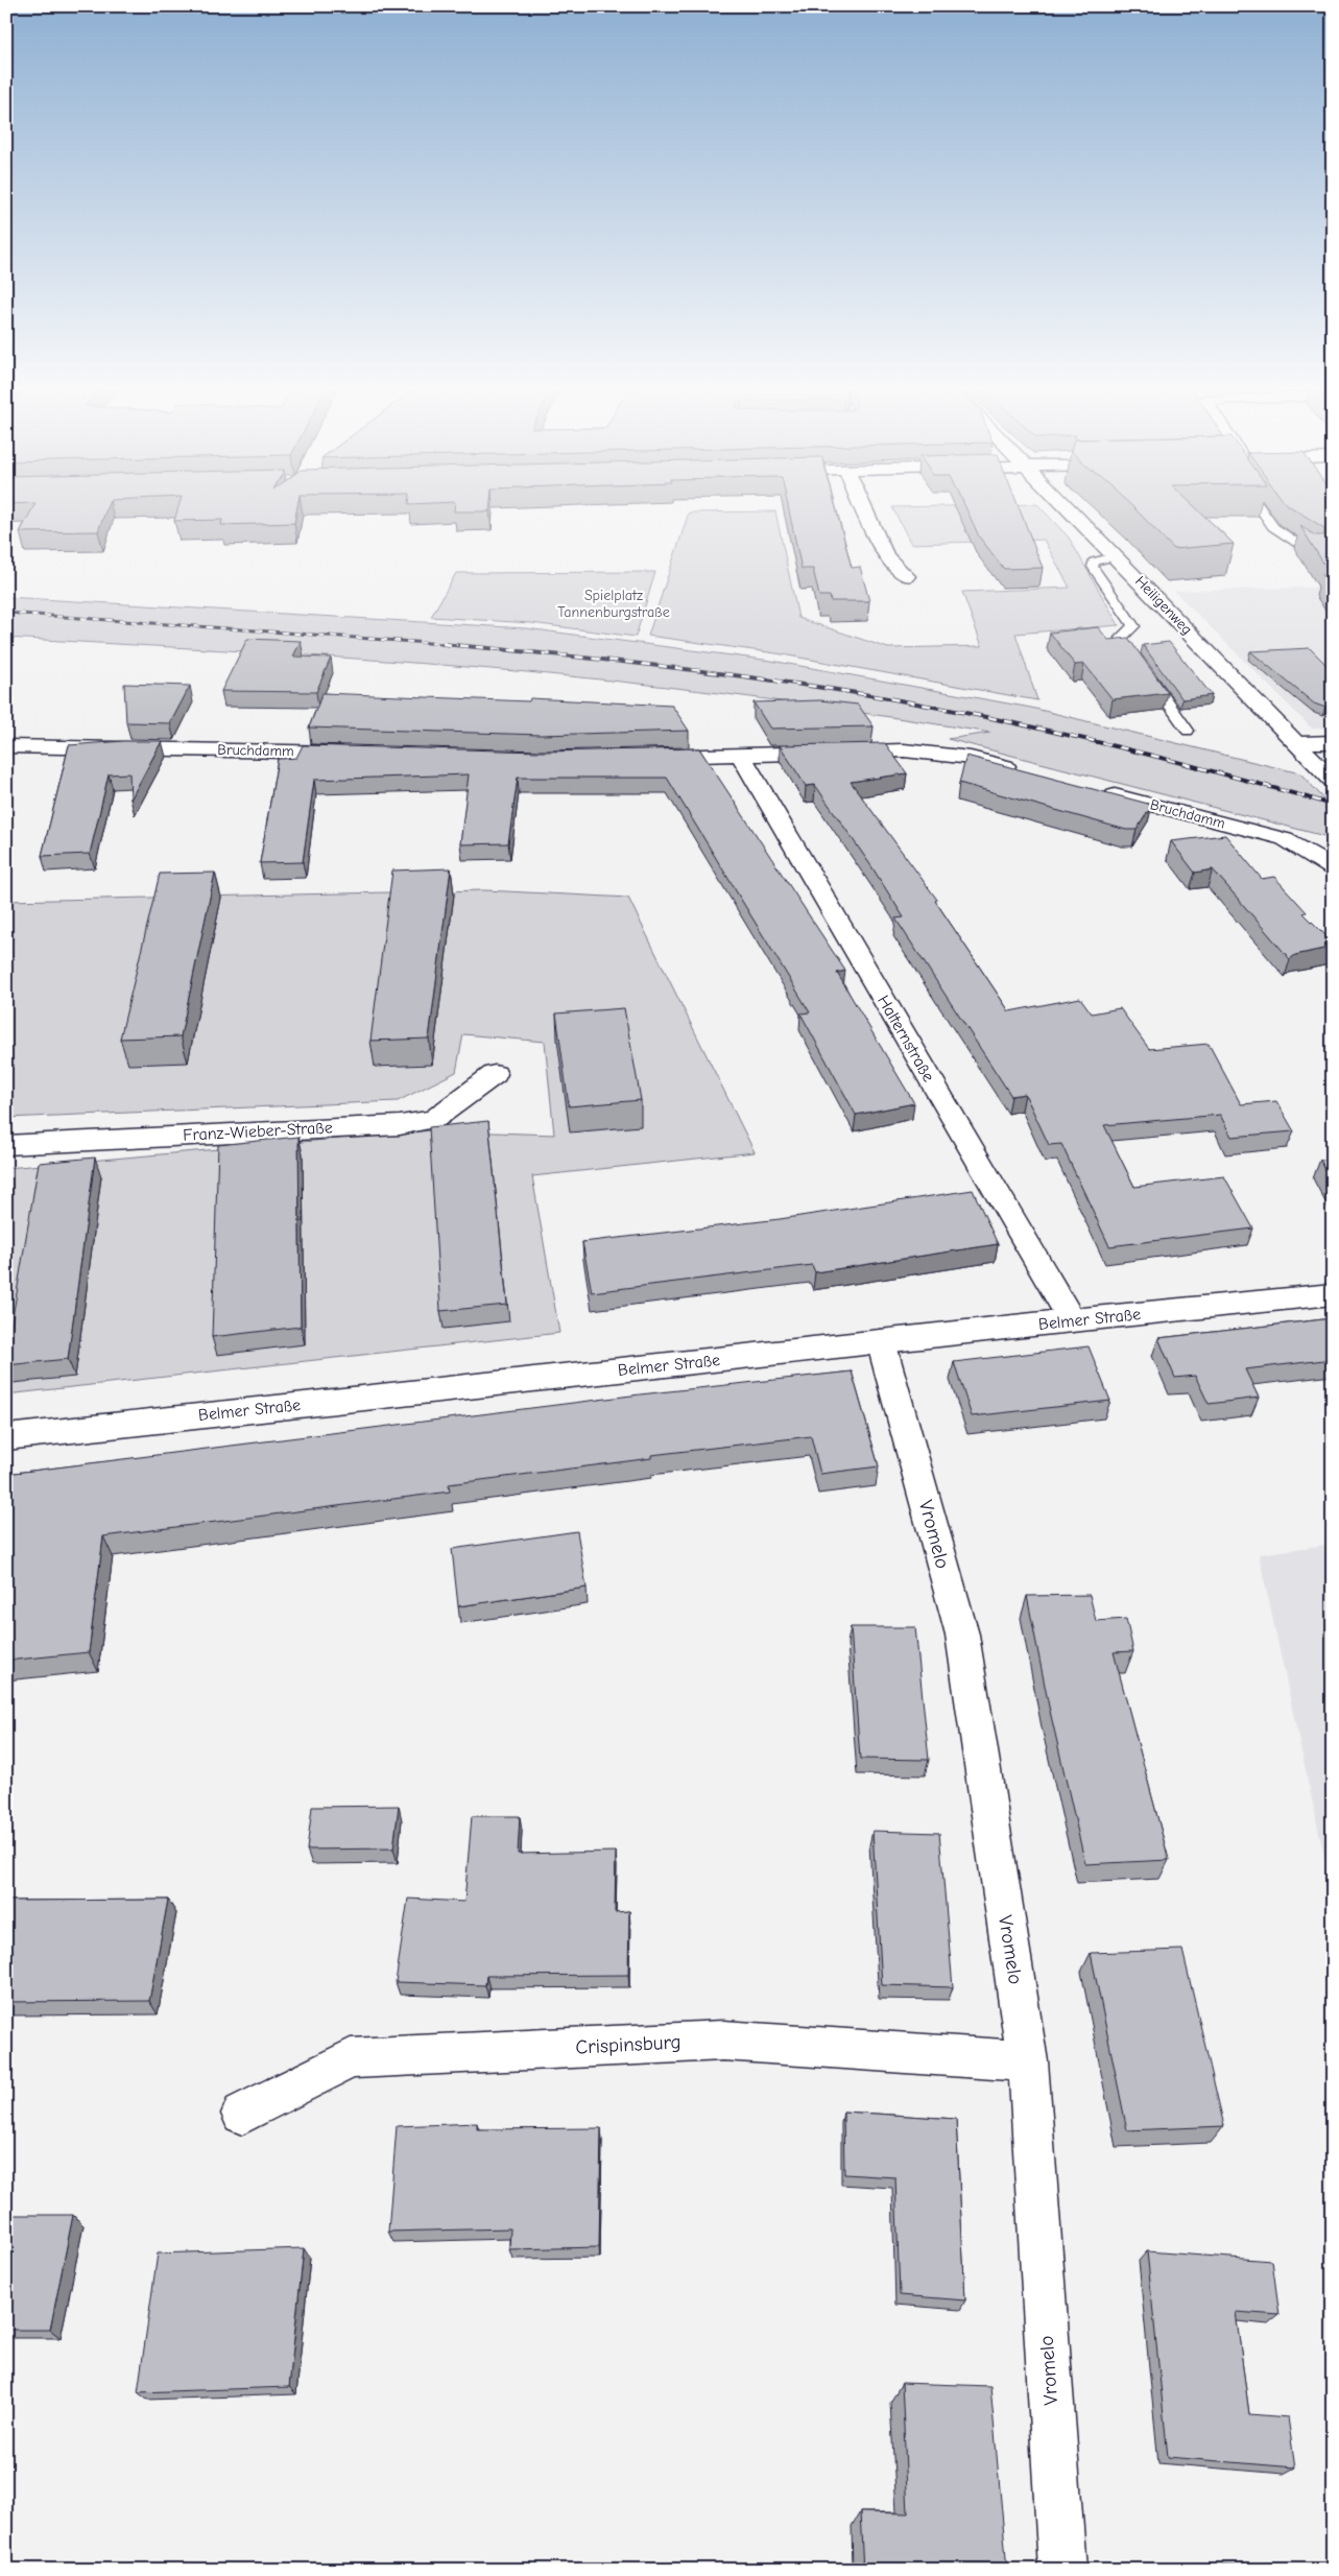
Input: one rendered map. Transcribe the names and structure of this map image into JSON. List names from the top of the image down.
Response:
{
  "streets": {
    "street": [
      "Heiligenweg",
      "Bruchdamm",
      "Halternstraße",
      "Franz-Wieber-Straße",
      "Belmer Straße",
      "Vromelo",
      "Crispinsburg"
    ]
  },
  "crossings": [
    ["Halternstraße", "Belmer Straße"],
    ["Belmer Straße", "Vromelo"],
    ["Vromelo", "Crispinsburg"]
  ],
  "parks": ["Spielplatz Tannenburgstraße"]
}
